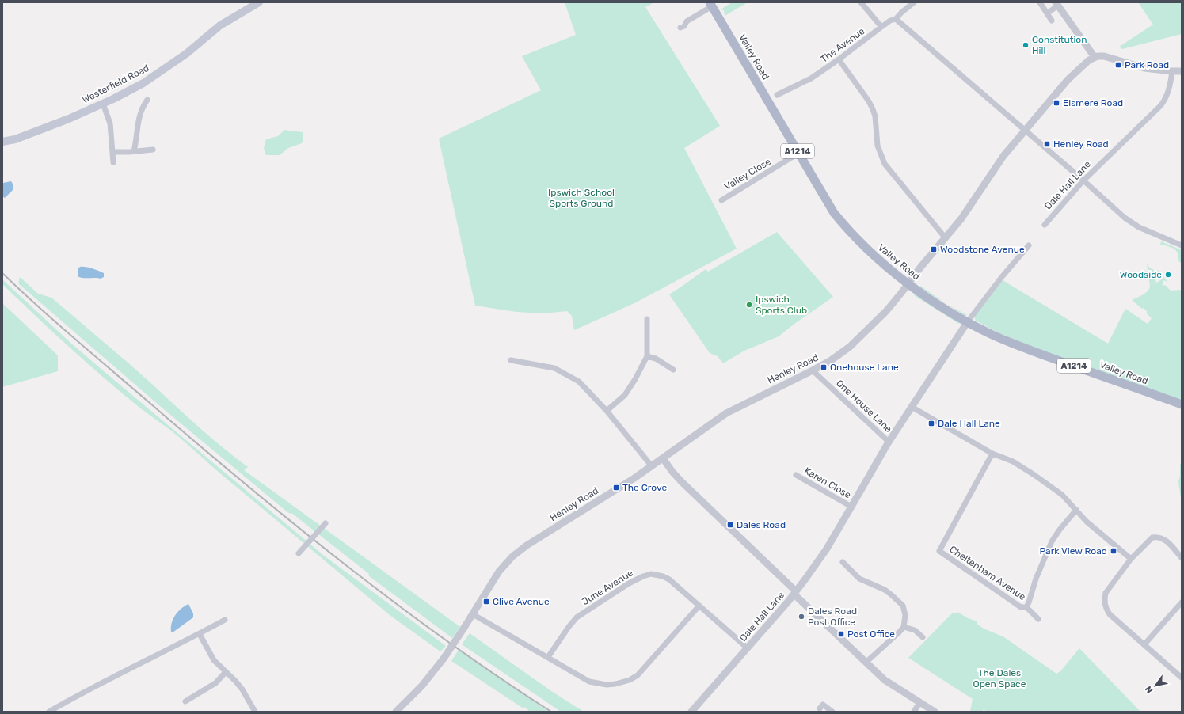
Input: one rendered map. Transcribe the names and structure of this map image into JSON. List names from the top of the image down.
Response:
{
  "streets": {
    "main road": ["Valley Road", "Westerfield Road", "A1214"],
    "street": [
      "The Avenue",
      "Valley Close",
      "Dale Hall Lane",
      "Henley Road",
      "One House Lane",
      "Karen Close",
      "Cheltenham Avenue",
      "June Avenue"
    ]
  },
  "crossings": [
    ["Valley Road", "Valley Close"],
    ["Valley Road", "Dale Hall Lane"],
    ["Valley Road", "Henley Road"],
    ["Dale Hall Lane", "One House Lane"],
    ["Dale Hall Lane", "Karen Close"],
    ["Dale Hall Lane", "June Avenue"],
    ["Henley Road", "One House Lane"]
  ],
  "parks": ["Ipswich School Sports Ground", "The Dales Open Space"],
  "places": {
    "other": [
      "Constitution Hill",
      "Woodside",
      "Ipswich Sports Club",
      "Dales Road Post Office"
    ],
    "transit": [
      "Park Road",
      "Elsmere Road",
      "Henley Road",
      "Woodstone Avenue",
      "Onehouse Lane",
      "Dale Hall Lane",
      "The Grove",
      "Dales Road",
      "Park View Road",
      "Clive Avenue",
      "Post Office"
    ]
  },
  "north": "bottom left"
}
